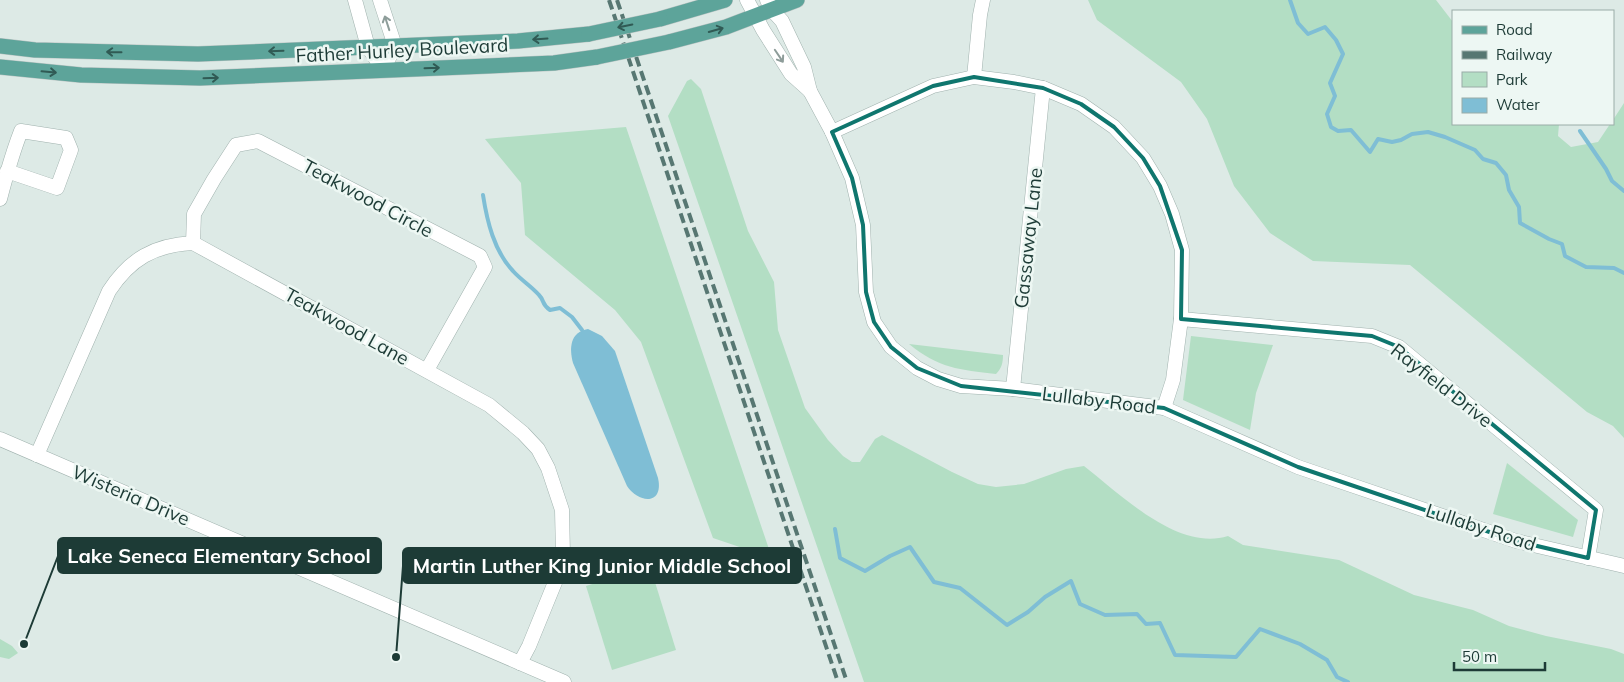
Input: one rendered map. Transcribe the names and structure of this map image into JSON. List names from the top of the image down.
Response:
{
  "streets": {
    "main road": ["Father Hurley Boulevard"],
    "street": [
      "Teakwood Circle",
      "Gassaway Lane",
      "Teakwood Lane",
      "Rayfield Drive",
      "Lullaby Road",
      "Wisteria Drive"
    ]
  },
  "crossings": [
    ["Father Hurley Boulevard", "Lullaby Road"],
    ["Teakwood Circle", "Teakwood Lane"],
    ["Gassaway Lane", "Lullaby Road"],
    ["Teakwood Lane", "Wisteria Drive"],
    ["Rayfield Drive", "Lullaby Road"]
  ],
  "places": ["Lake Seneca Elementary School", "Martin Luther King Junior Middle School"],
  "legend": [
    "Road",
    "Railway",
    "Park",
    "Water"
  ],
  "scale_bar": "50 m"
}
